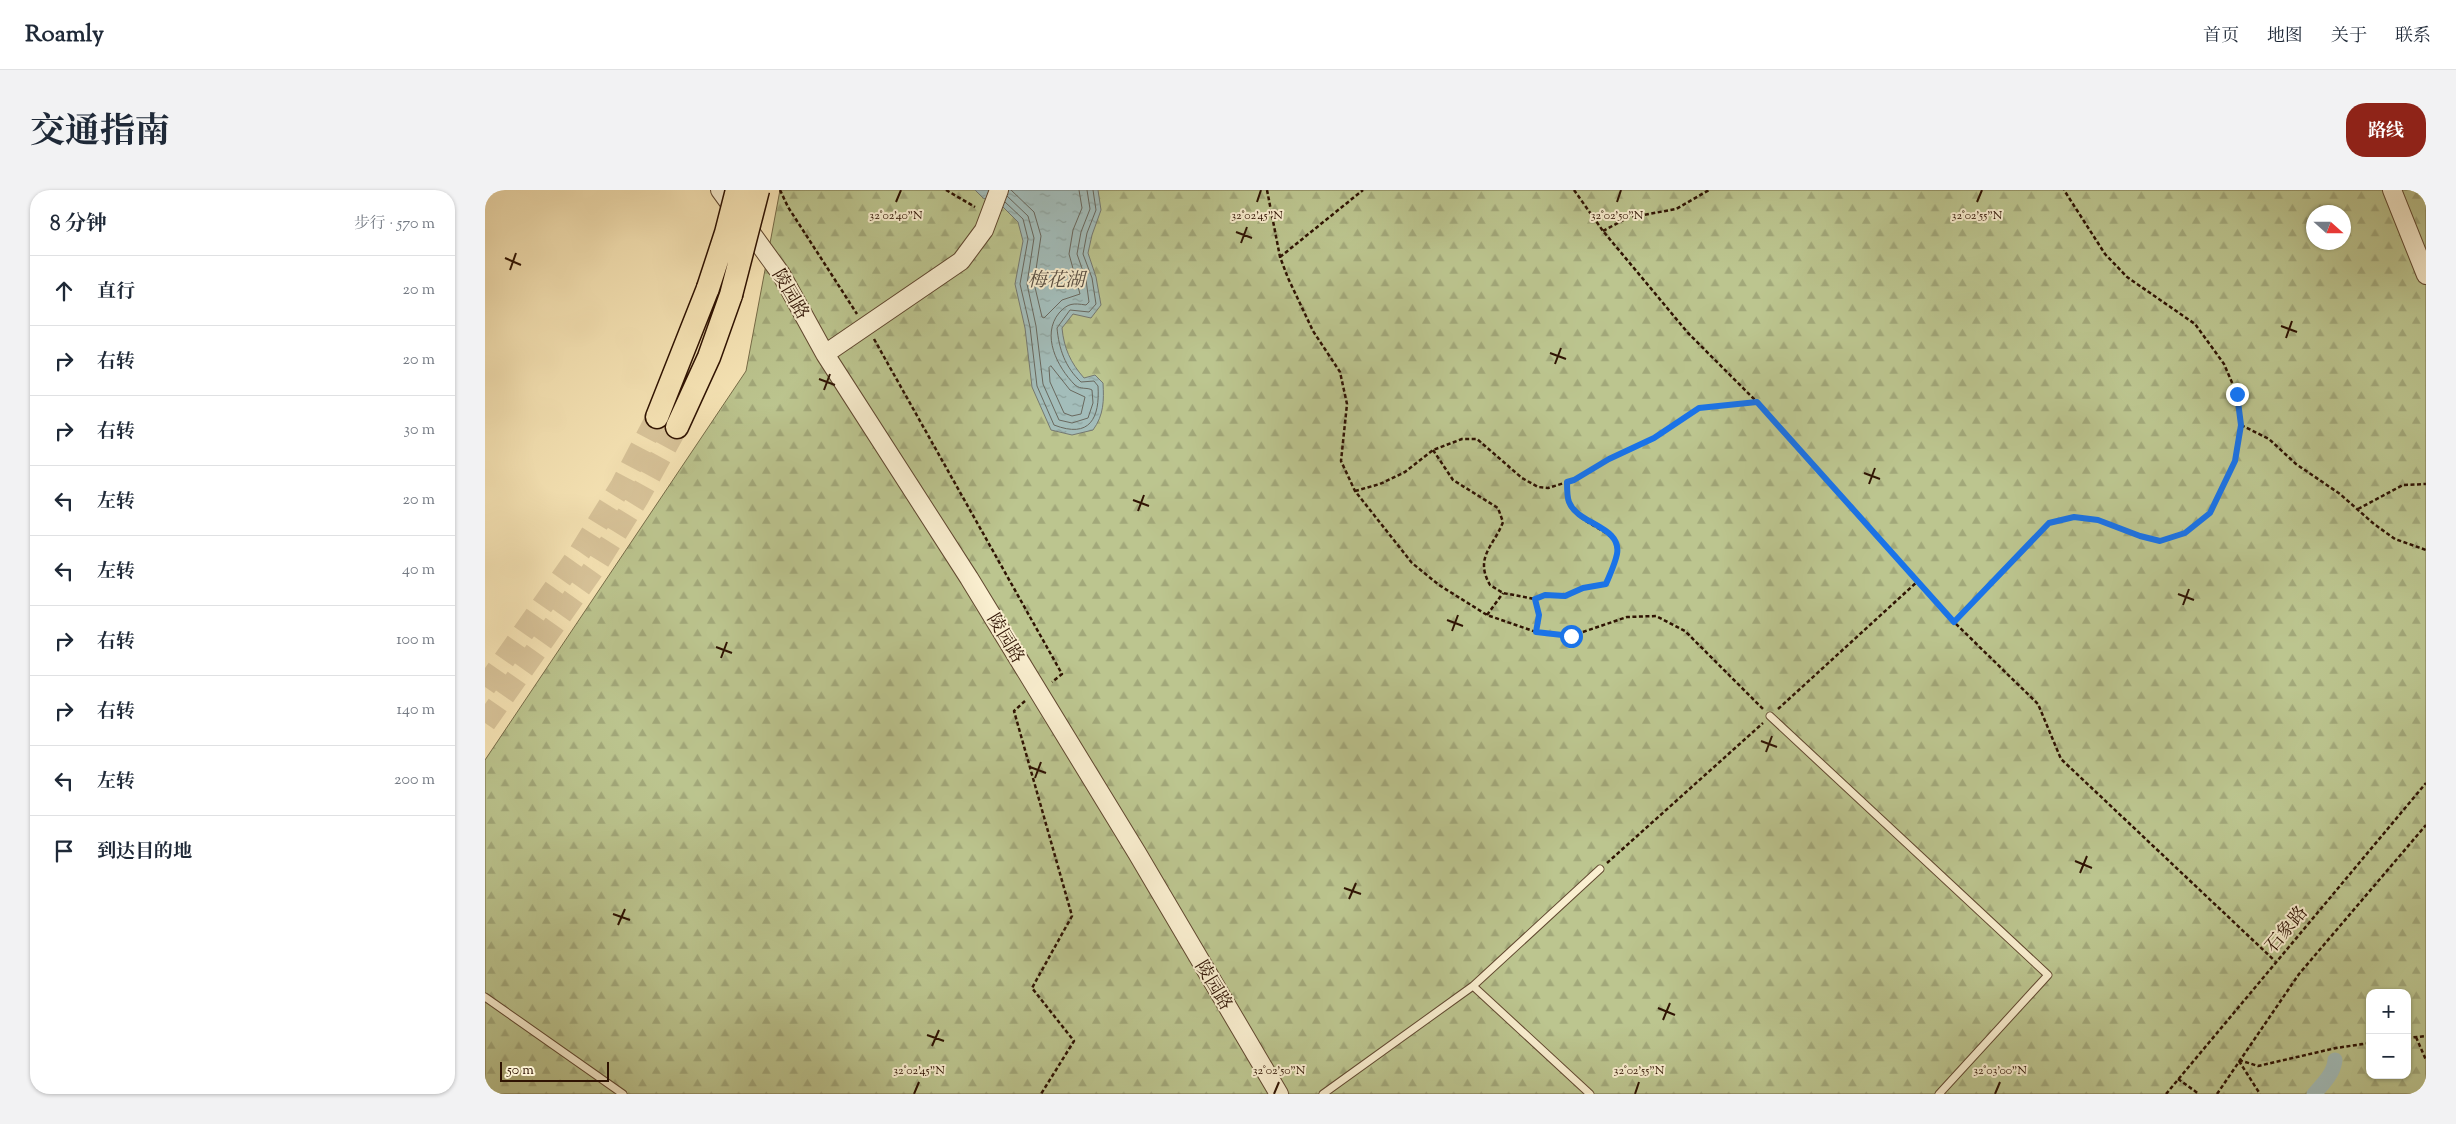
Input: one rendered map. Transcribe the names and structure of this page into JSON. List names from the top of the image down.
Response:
{
  "streets": {
    "street": ["陵园路"],
    "path": ["石象路"]
  },
  "water": ["梅花湖"],
  "scale_bar": "50 m",
  "north": "right",
  "page": {
    "header": "Roamly",
    "nav": [
      "首页",
      "地图",
      "关于",
      "联系"
    ],
    "title": "交通指南",
    "buttons": "路线",
    "heading": ["8 分钟", "步行 · 570 m"],
    "list": [
      ["直行", "20 m"],
      ["右转", "20 m"],
      ["右转", "30 m"],
      ["左转", "20 m"],
      ["左转", "40 m"],
      ["右转", "100 m"],
      ["右转", "140 m"],
      ["左转", "200 m"],
      "到达目的地"
    ],
    "map_buttons": ["+", "−"],
    "scale": "50 m"
  },
  "coordinates": [
    "32°02'40\"N",
    "32°02'45\"N",
    "32°02'50\"N",
    "32°02'55\"N",
    "32°03'00\"N"
  ]
}
